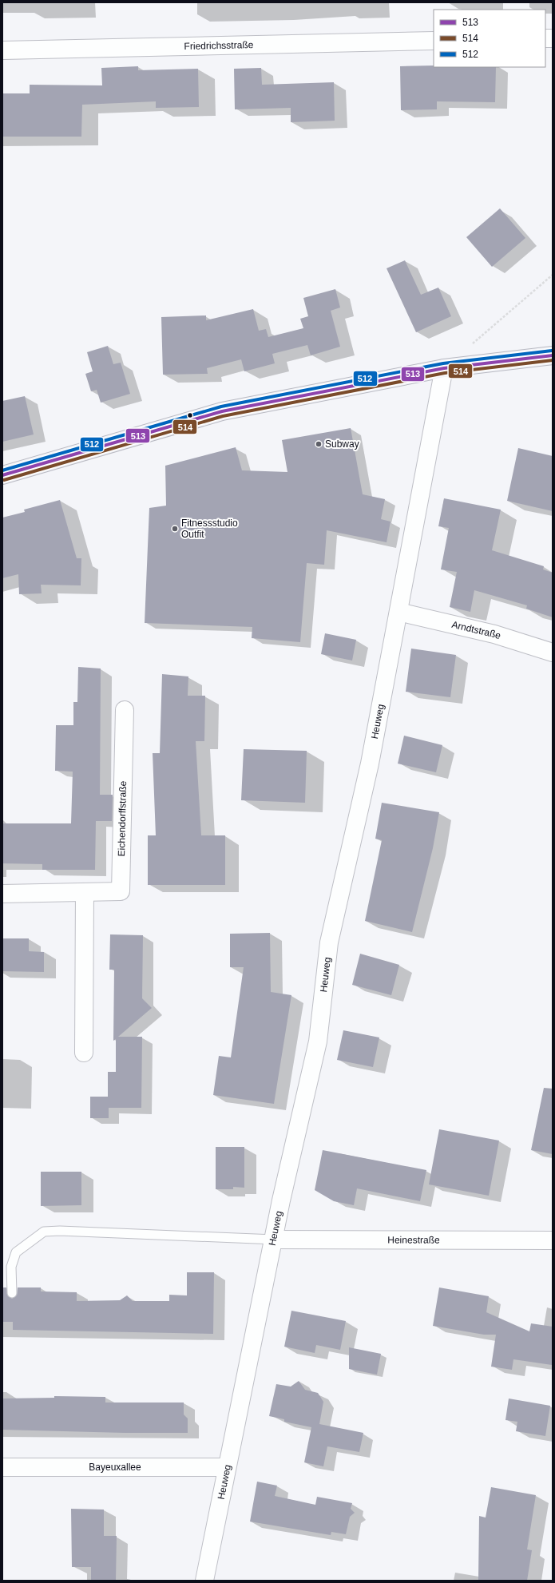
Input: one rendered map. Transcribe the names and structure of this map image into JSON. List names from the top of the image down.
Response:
{
  "streets": {
    "street": [
      "Friedrichsstraße",
      "Arndtstraße",
      "Heuweg",
      "Eichendorffstraße",
      "Heinestraße",
      "Bayeuxallee"
    ]
  },
  "crossings": [
    ["Arndtstraße", "Heuweg"],
    ["Heuweg", "Heinestraße"],
    ["Heuweg", "Bayeuxallee"]
  ],
  "places": ["Subway", "Fitnessstudio Outfit"],
  "lines": ["transit line 512", "transit line 513", "transit line 514"],
  "legend": ["513", "514", "512"]
}
